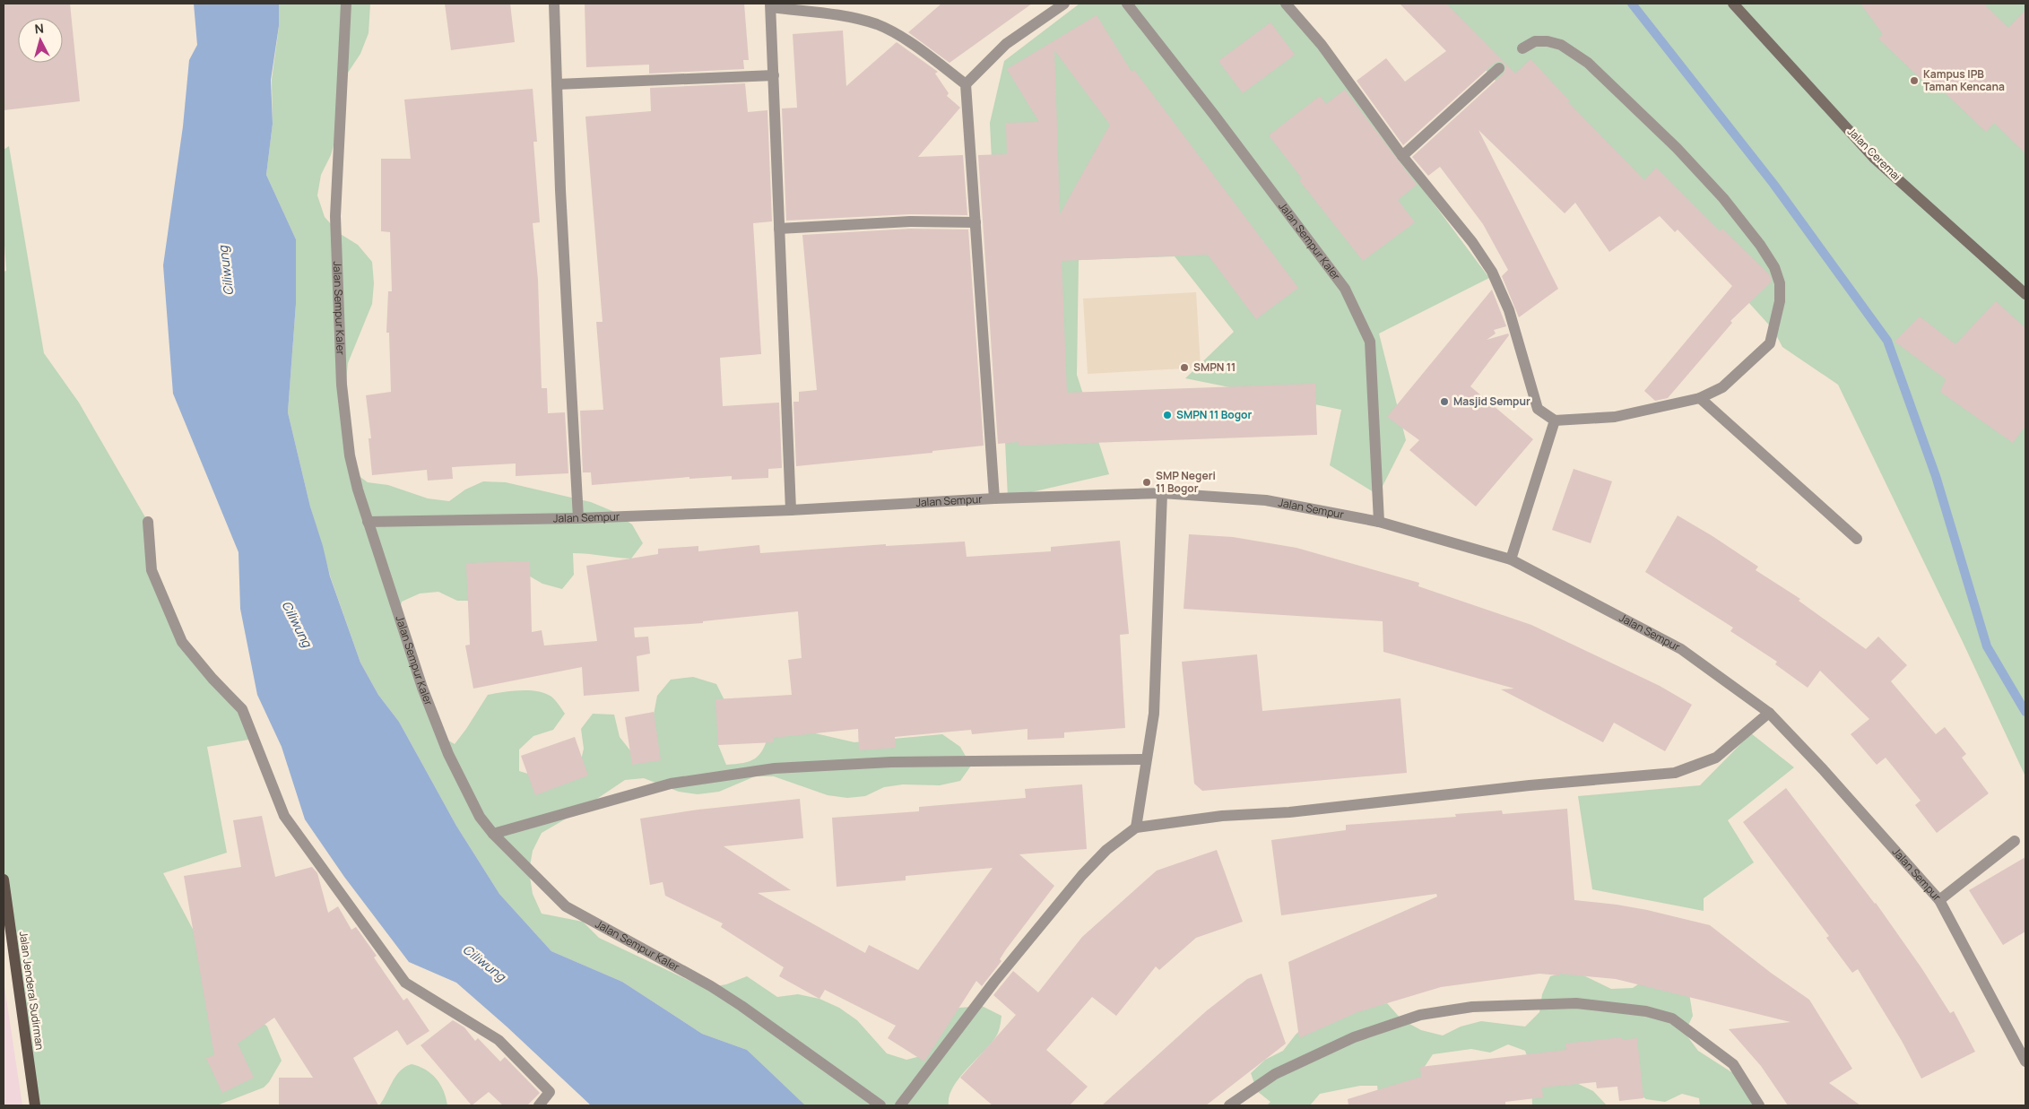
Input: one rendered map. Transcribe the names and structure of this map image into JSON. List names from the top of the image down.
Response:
{
  "streets": {
    "main road": ["Jalan Jenderal Sudirman"],
    "street": ["Jalan Ceremai", "Jalan Sempur Kaler", "Jalan Sempur"]
  },
  "crossings": [
    ["Jalan Sempur Kaler", "Jalan Sempur"]
  ],
  "water": ["Ciliwung"],
  "places": [
    "Kampus IPB Taman Kencana",
    "SMPN 11",
    "Masjid Sempur",
    "SMPN 11 Bogor",
    "SMP Negeri 11 Bogor"
  ],
  "north": "top"
}
